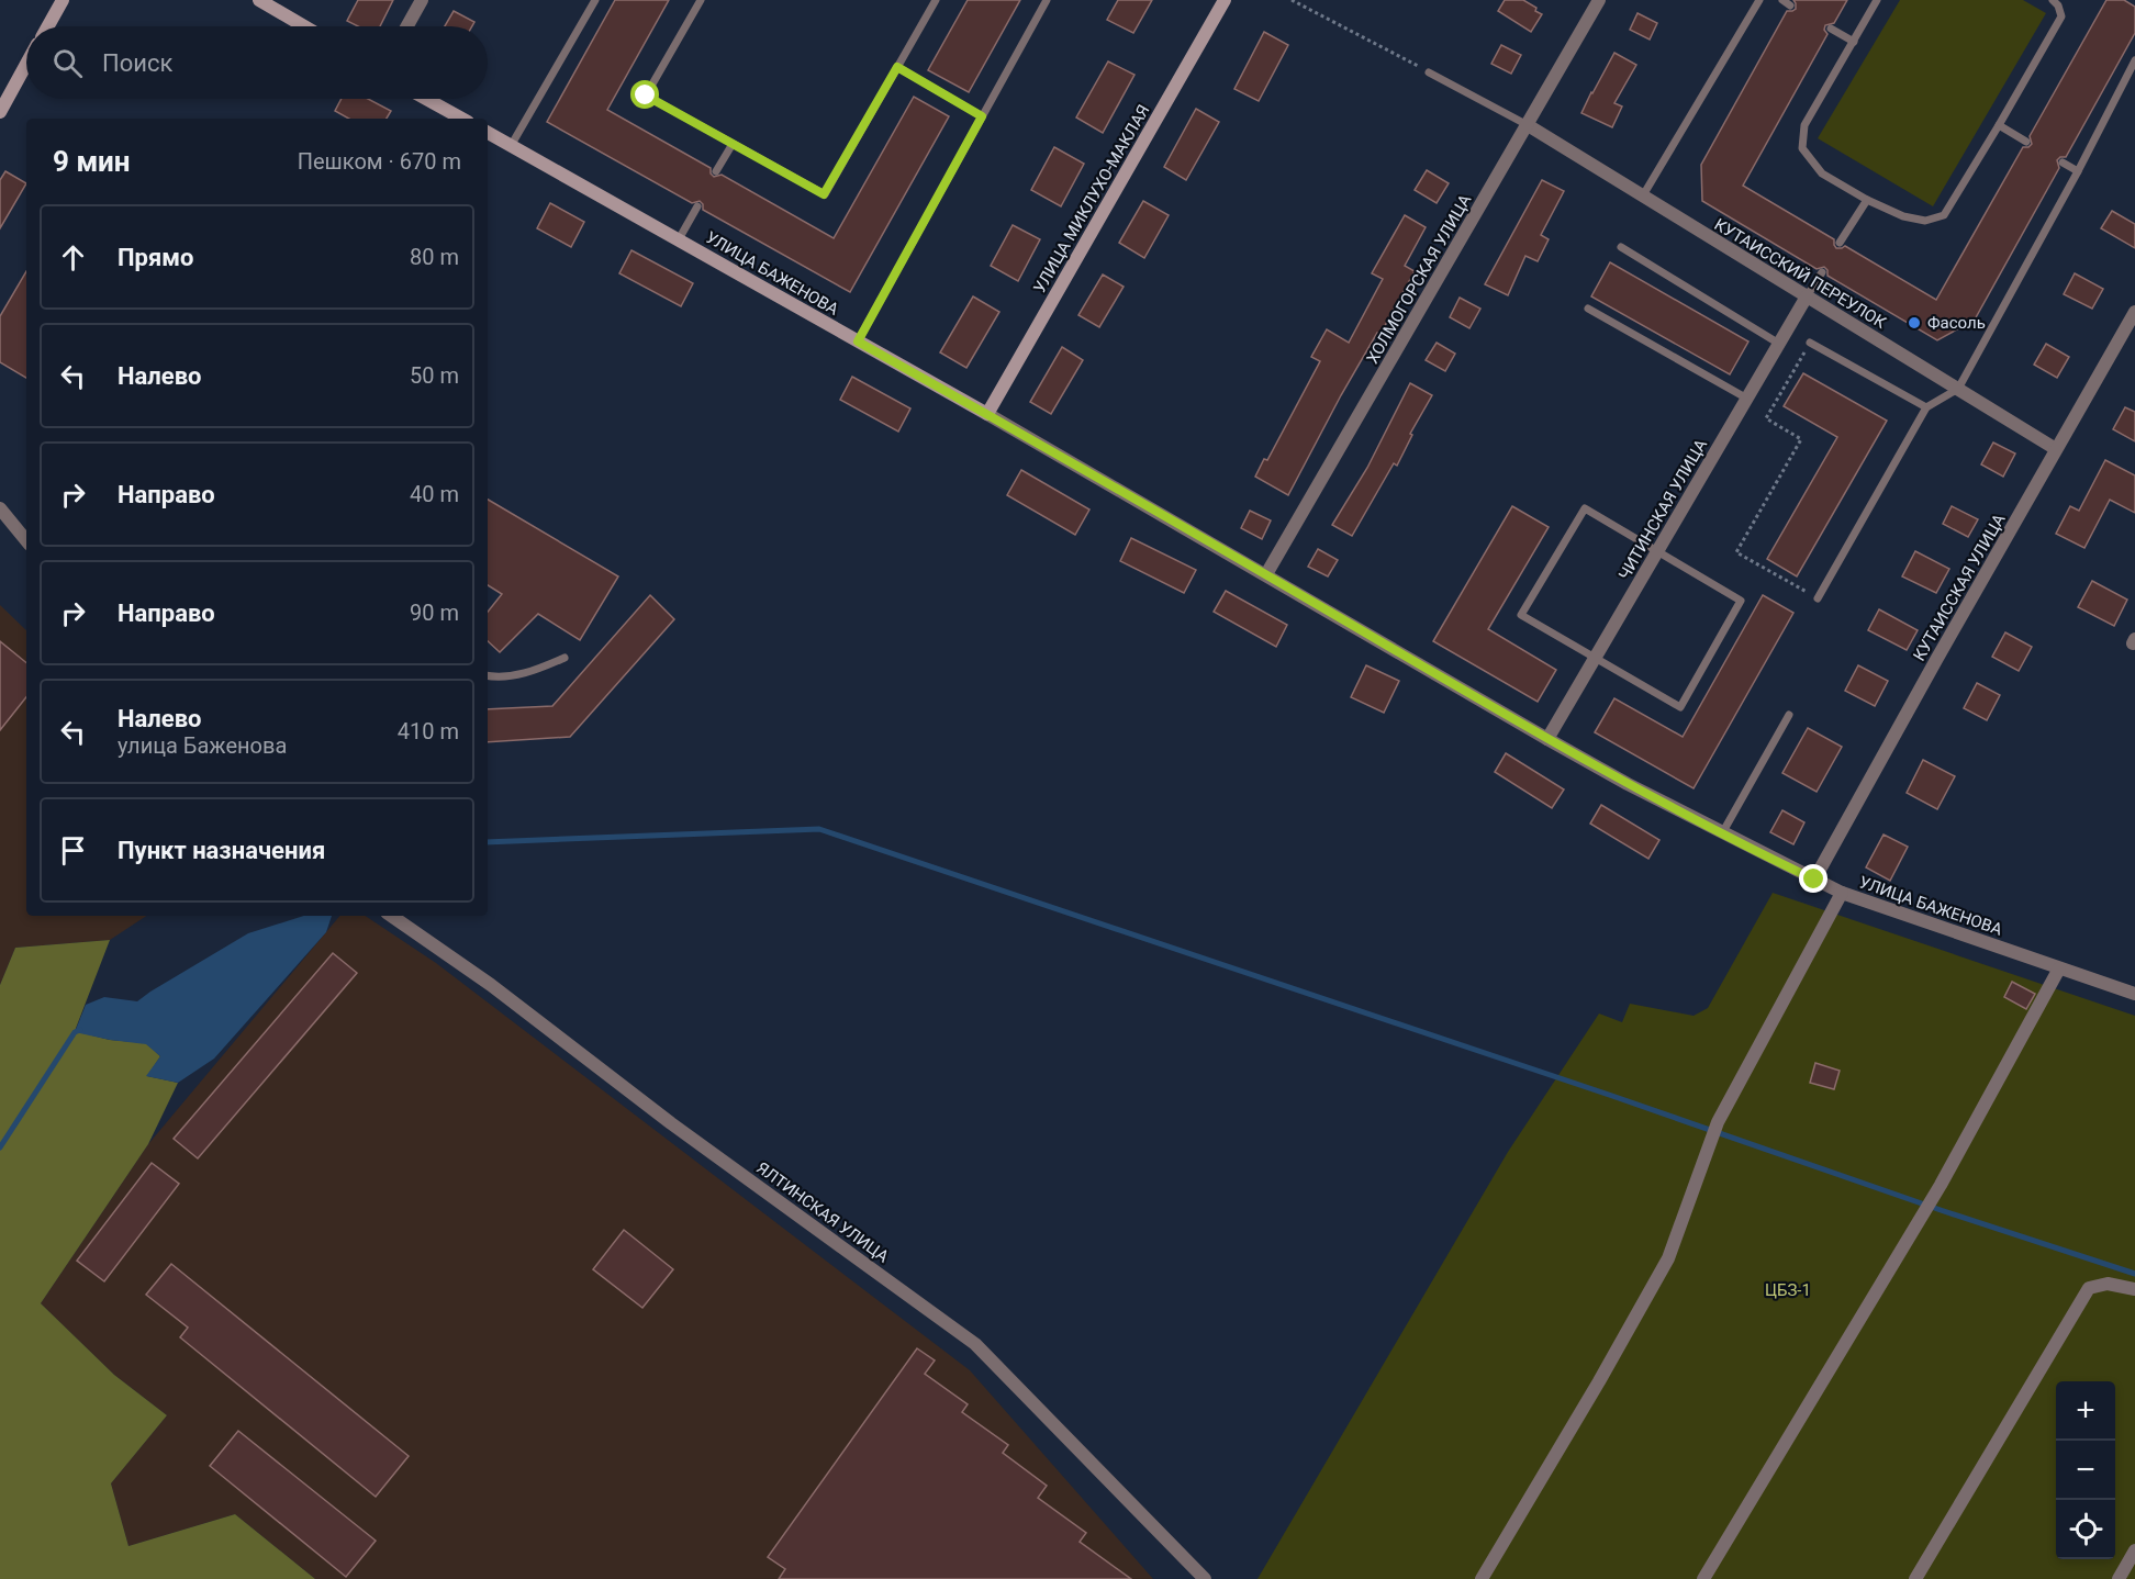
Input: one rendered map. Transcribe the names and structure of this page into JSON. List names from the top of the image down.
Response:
{
  "streets": {
    "street": [
      "УЛИЦА МИКЛУХО-МАКЛАЯ",
      "УЛИЦА БАЖЕНОВА",
      "КУТАИССКИЙ ПЕРЕУЛОК",
      "ХОЛМОГОРСКАЯ УЛИЦА",
      "ЧИТИНСКАЯ УЛИЦА",
      "КУТАИССКАЯ УЛИЦА",
      "ЯЛТИНСКАЯ УЛИЦА"
    ]
  },
  "crossings": [
    ["УЛИЦА МИКЛУХО-МАКЛАЯ", "УЛИЦА БАЖЕНОВА"],
    ["УЛИЦА БАЖЕНОВА", "ХОЛМОГОРСКАЯ УЛИЦА"],
    ["УЛИЦА БАЖЕНОВА", "ЧИТИНСКАЯ УЛИЦА"],
    ["УЛИЦА БАЖЕНОВА", "КУТАИССКАЯ УЛИЦА"],
    ["КУТАИССКИЙ ПЕРЕУЛОК", "ХОЛМОГОРСКАЯ УЛИЦА"],
    ["КУТАИССКИЙ ПЕРЕУЛОК", "ЧИТИНСКАЯ УЛИЦА"],
    ["КУТАИССКИЙ ПЕРЕУЛОК", "КУТАИССКАЯ УЛИЦА"]
  ],
  "parks": ["ЦБЗ-1"],
  "places": ["Фасоль"],
  "page": {
    "search": "Поиск",
    "heading": ["9 мин", "Пешком · 670 m"],
    "list": [
      ["Прямо", "80 m"],
      ["Налево", "50 m"],
      ["Направо", "40 m"],
      ["Направо", "90 m"],
      ["Налево", "улица Баженова", "410 m"],
      "Пункт назначения"
    ],
    "map_buttons": ["+", "−"]
  }
}
